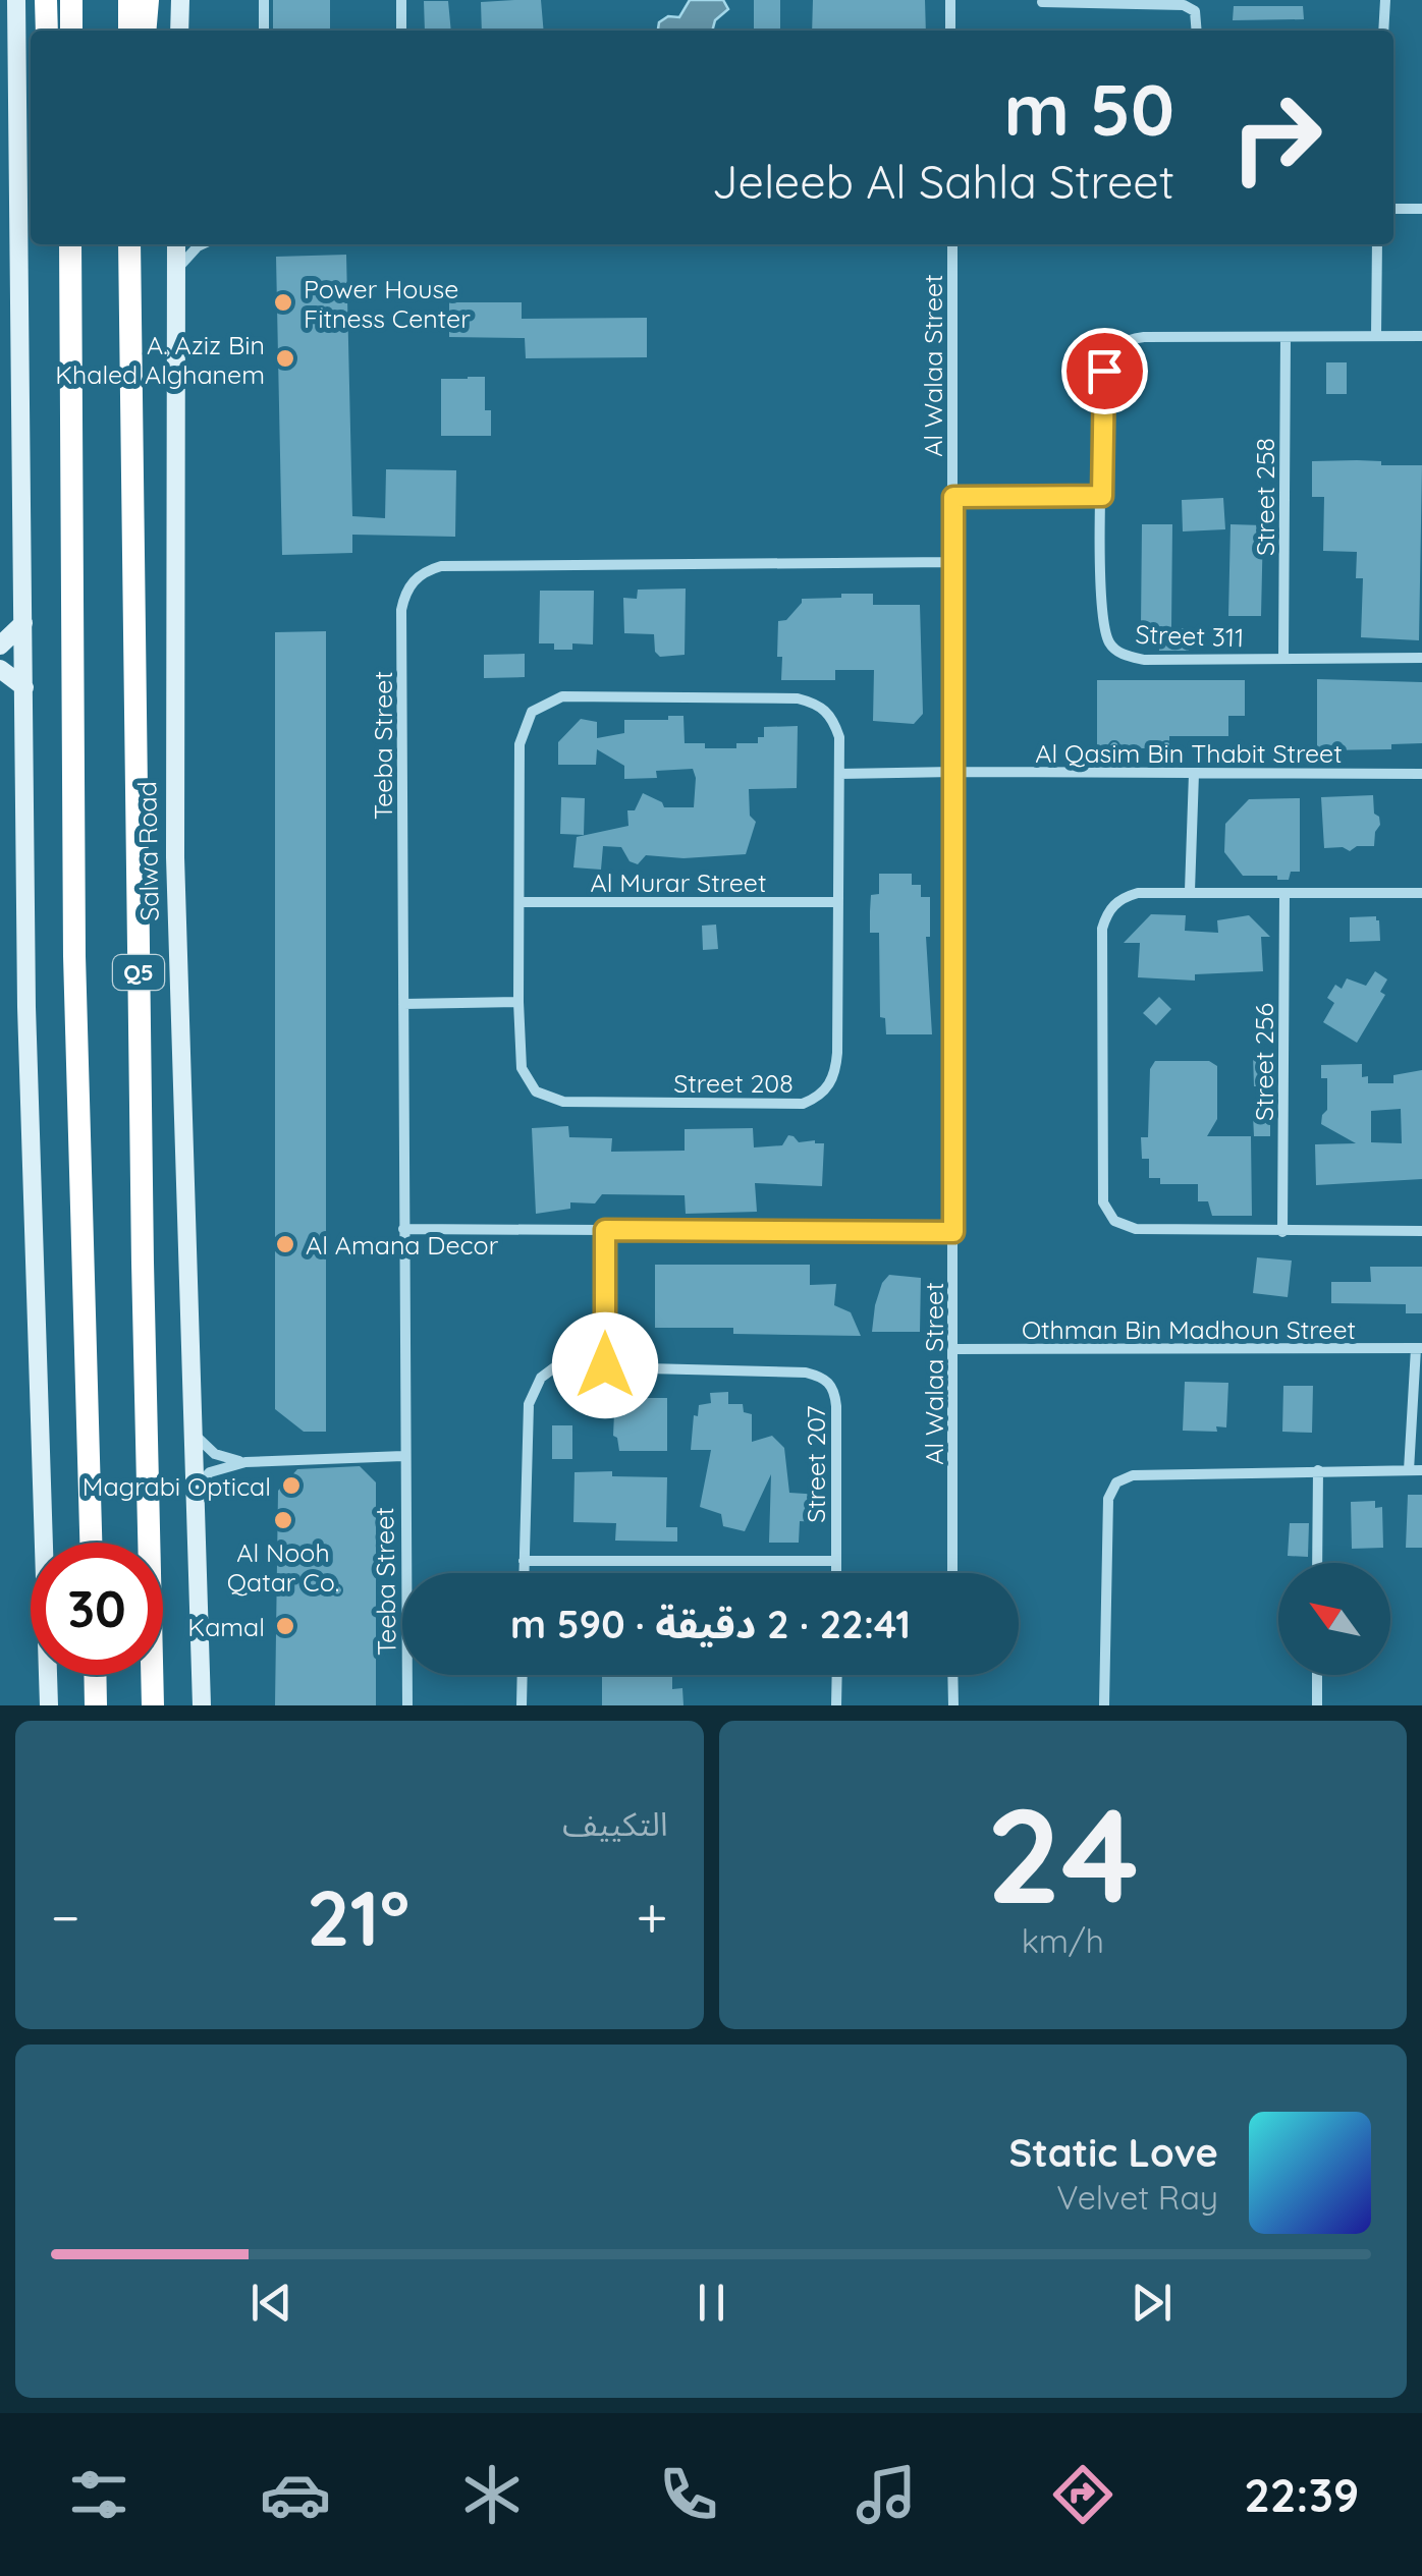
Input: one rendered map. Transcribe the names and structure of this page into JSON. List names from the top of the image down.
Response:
{
  "streets": {
    "highway": ["Salwa Road", "Q5"],
    "street": [
      "Al Walaa Street",
      "Street 258",
      "Street 311",
      "Teeba Street",
      "Al Qasim Bin Thabit Street",
      "Al Murar Street",
      "Street 256",
      "Street 208",
      "Othman Bin Madhoun Street",
      "Street 207"
    ]
  },
  "crossings": [
    ["Al Walaa Street", "Teeba Street"],
    ["Al Walaa Street", "Al Qasim Bin Thabit Street"],
    ["Al Walaa Street", "Othman Bin Madhoun Street"],
    ["Street 258", "Street 311"],
    ["Al Murar Street", "Street 208"]
  ],
  "places": [
    "Power House Fitness Center",
    "A. Aziz Bin Khaled Alghanem",
    "Al Amana Decor",
    "Magrabi Optical",
    "Al Nooh Qatar Co.",
    "Kamal"
  ],
  "north": "top left",
  "page": {
    "turn": ["50 m", "Jeleeb Al Sahla Street"],
    "limit": "30",
    "trip": "22:41 · 2 دقيقة · 590 m",
    "tile": [
      ["24", "km/h"],
      "التكييف"
    ],
    "heat": ["−", "21°", "+"],
    "song": ["Static Love", "Velvet Ray"],
    "tabs": "22:39"
  }
}
